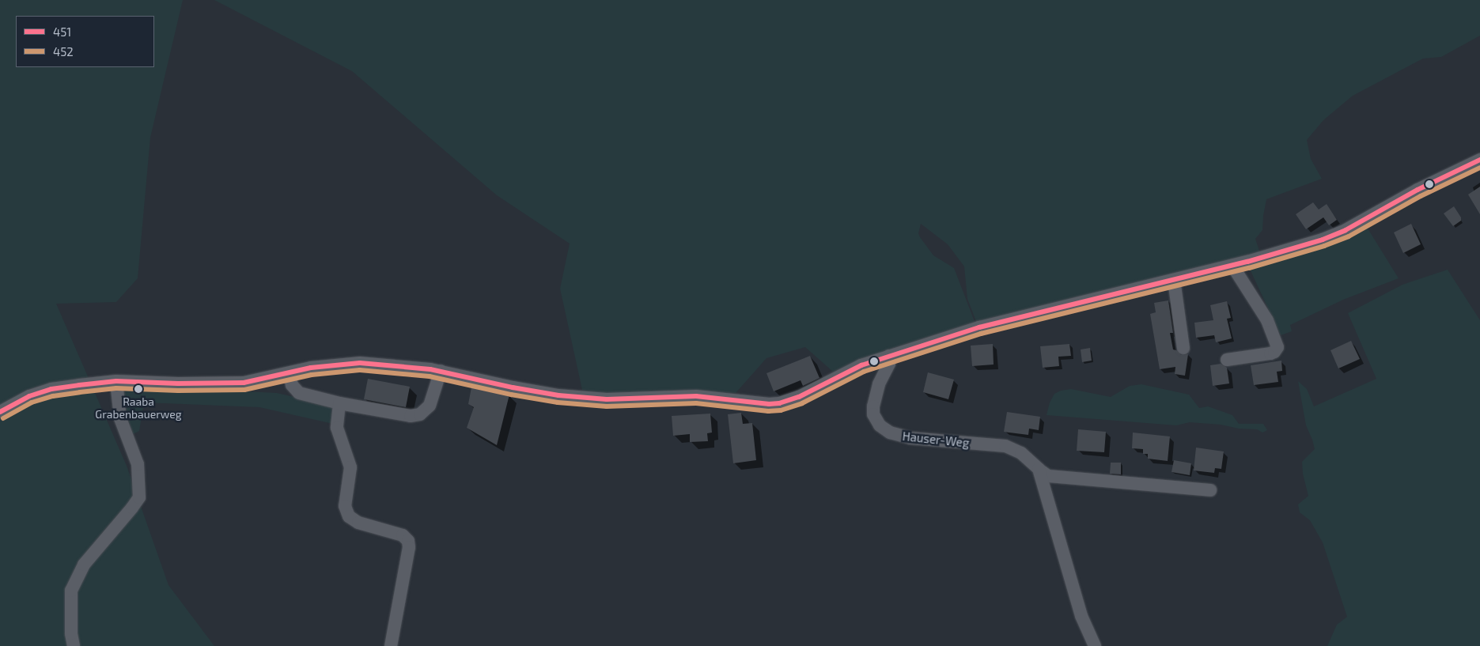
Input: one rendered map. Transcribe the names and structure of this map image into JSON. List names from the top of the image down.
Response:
{
  "streets": {
    "street": ["Hauser-Weg"]
  },
  "places": ["Raaba Grabenbauerweg"],
  "lines": ["transit line 451", "transit line 452"],
  "legend": ["451", "452"]
}
